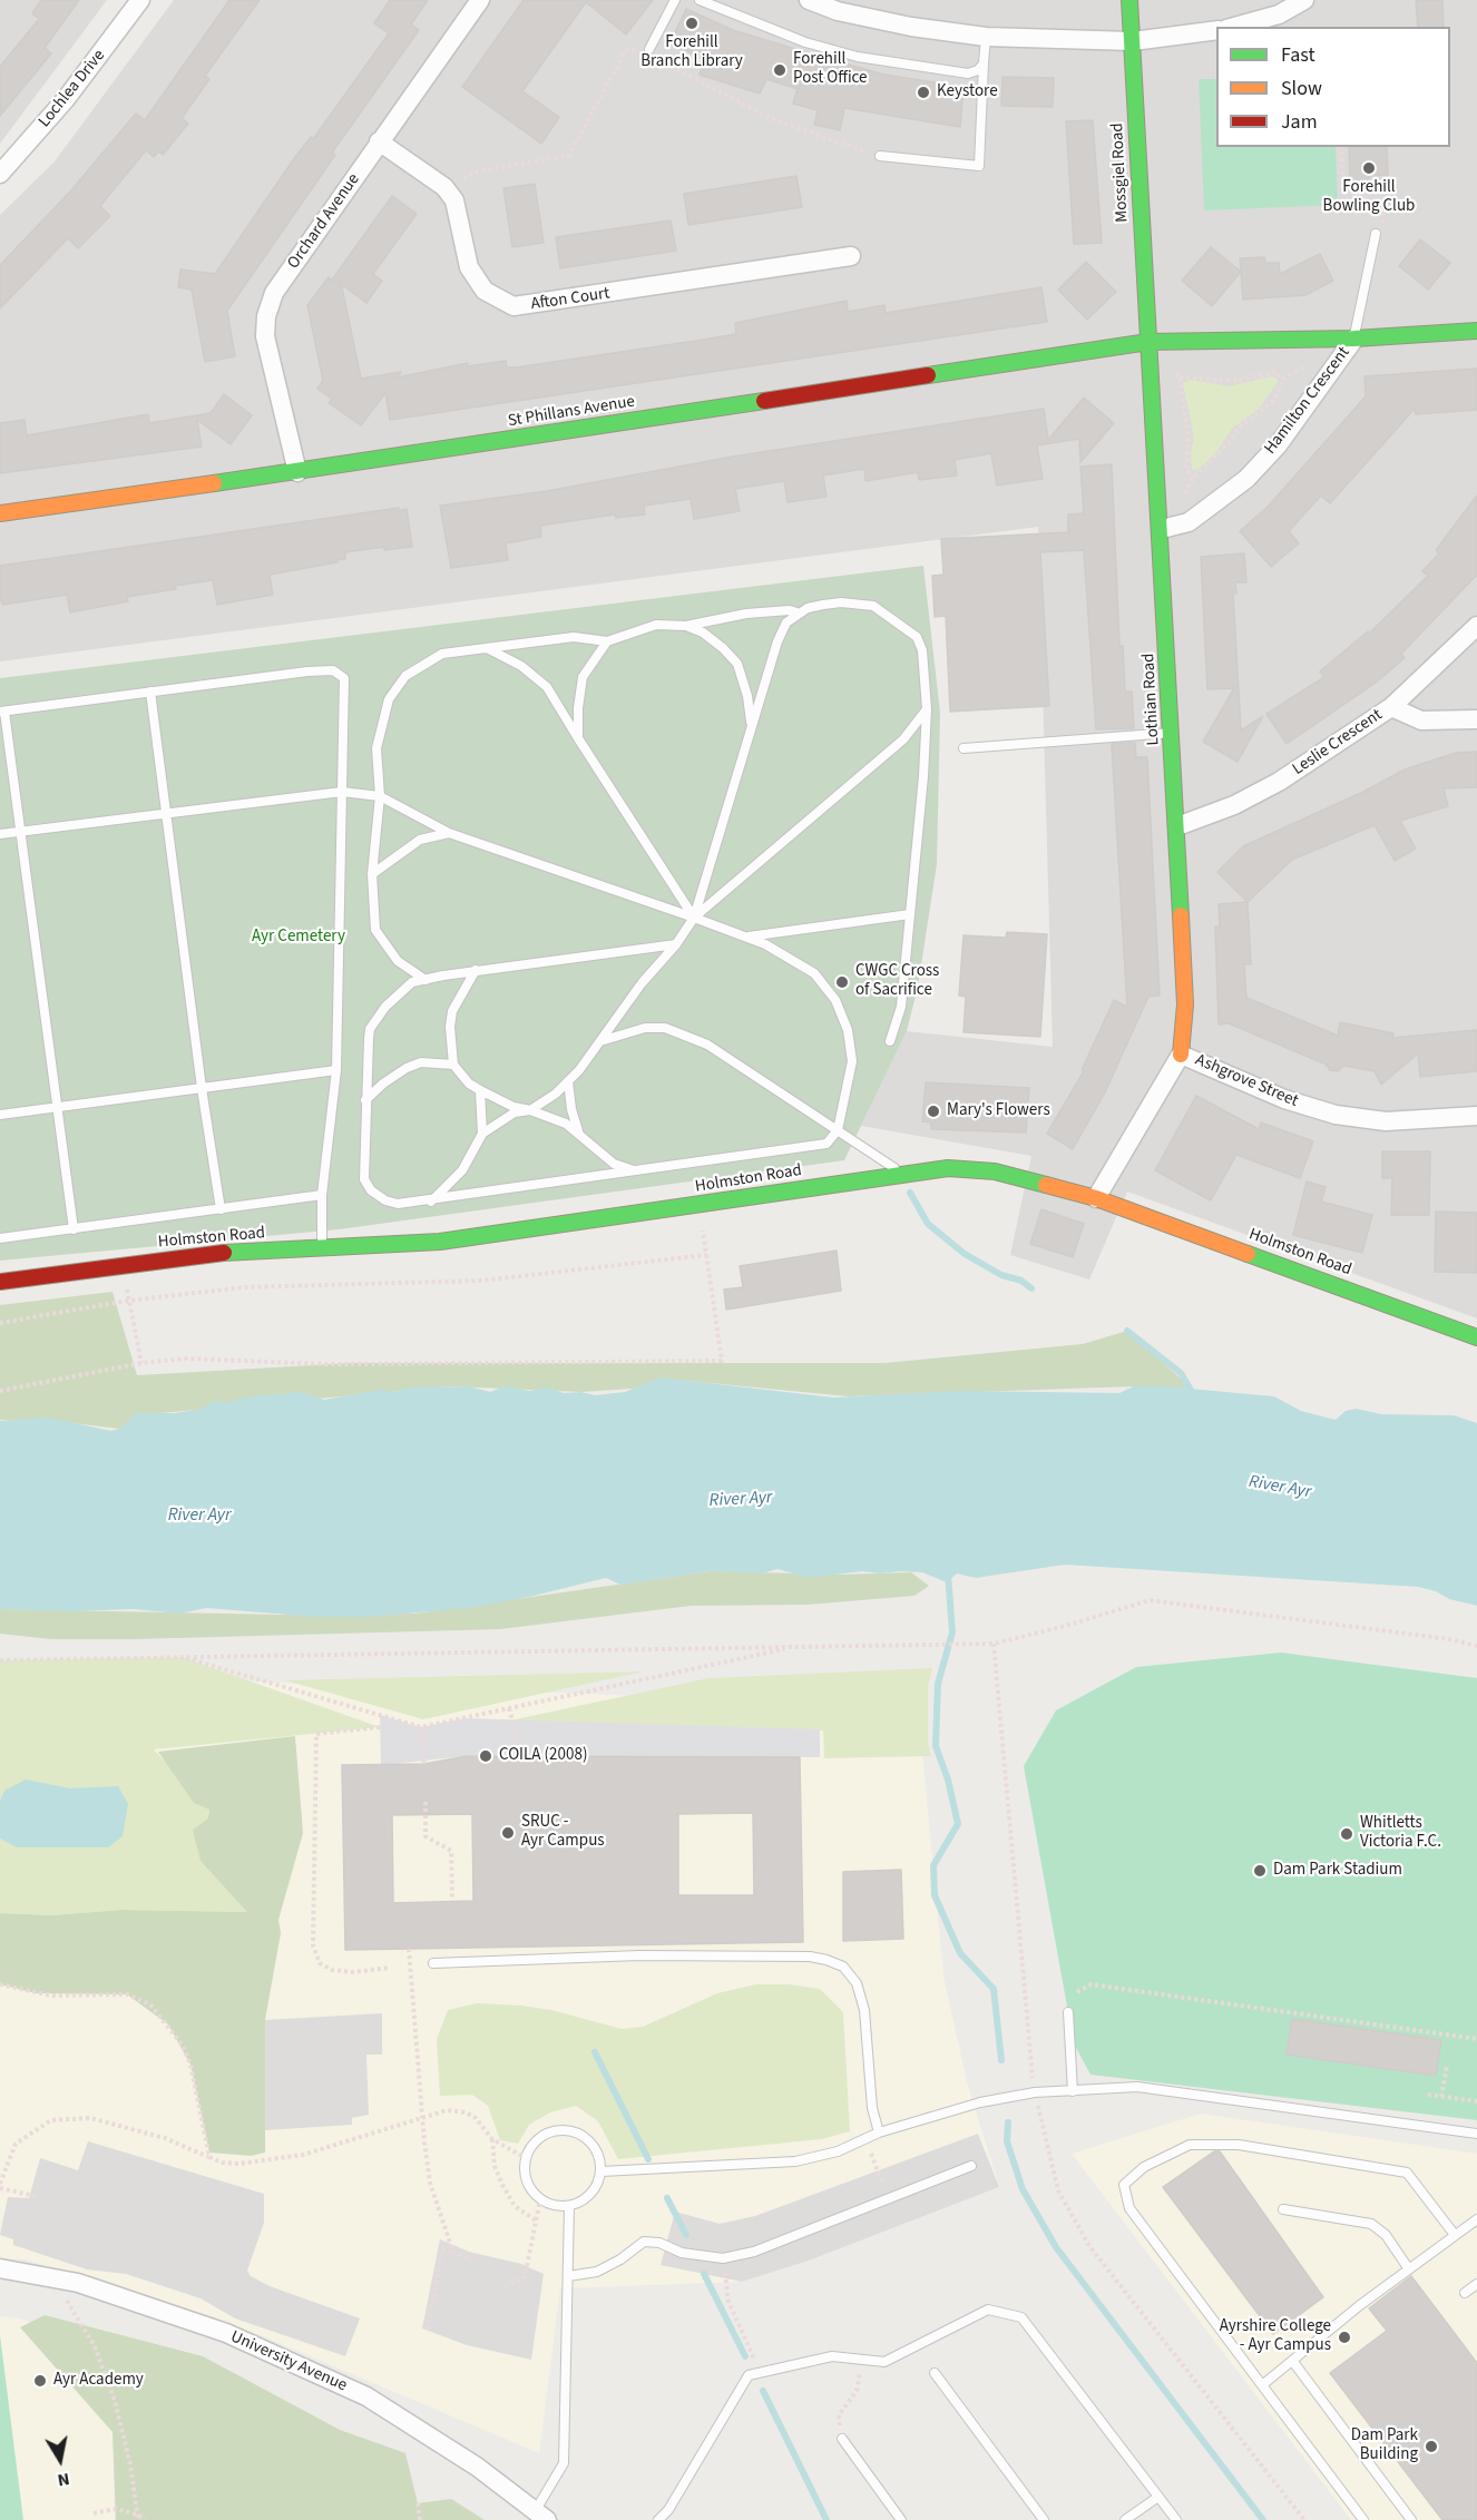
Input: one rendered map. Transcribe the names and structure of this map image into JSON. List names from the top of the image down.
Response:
{
  "streets": {
    "street": [
      "Lochlea Drive",
      "Mossgiel Road",
      "Orchard Avenue",
      "Afton Court",
      "Hamilton Crescent",
      "St Phillans Avenue",
      "Lothian Road",
      "Leslie Crescent",
      "Ashgrove Street",
      "Holmston Road",
      "University Avenue"
    ]
  },
  "crossings": [
    ["Mossgiel Road", "St Phillans Avenue"],
    ["Mossgiel Road", "Lothian Road"],
    ["Orchard Avenue", "St Phillans Avenue"],
    ["Hamilton Crescent", "St Phillans Avenue"],
    ["Hamilton Crescent", "Lothian Road"],
    ["St Phillans Avenue", "Lothian Road"],
    ["Lothian Road", "Leslie Crescent"],
    ["Lothian Road", "Ashgrove Street"],
    ["Ashgrove Street", "Holmston Road"]
  ],
  "water": ["River Ayr"],
  "parks": ["Ayr Cemetery"],
  "places": [
    "Forehill Branch Library",
    "Forehill Post Office",
    "Keystore",
    "Forehill Bowling Club",
    "CWGC Cross of Sacrifice",
    "Mary's Flowers",
    "COILA (2008)",
    "SRUC - Ayr Campus",
    "Whitletts Victoria F.C.",
    "Dam Park Stadium",
    "Ayrshire College - Ayr Campus",
    "Ayr Academy",
    "Dam Park Building"
  ],
  "legend": ["Fast", "Slow", "Jam"],
  "north": "bottom"
}
